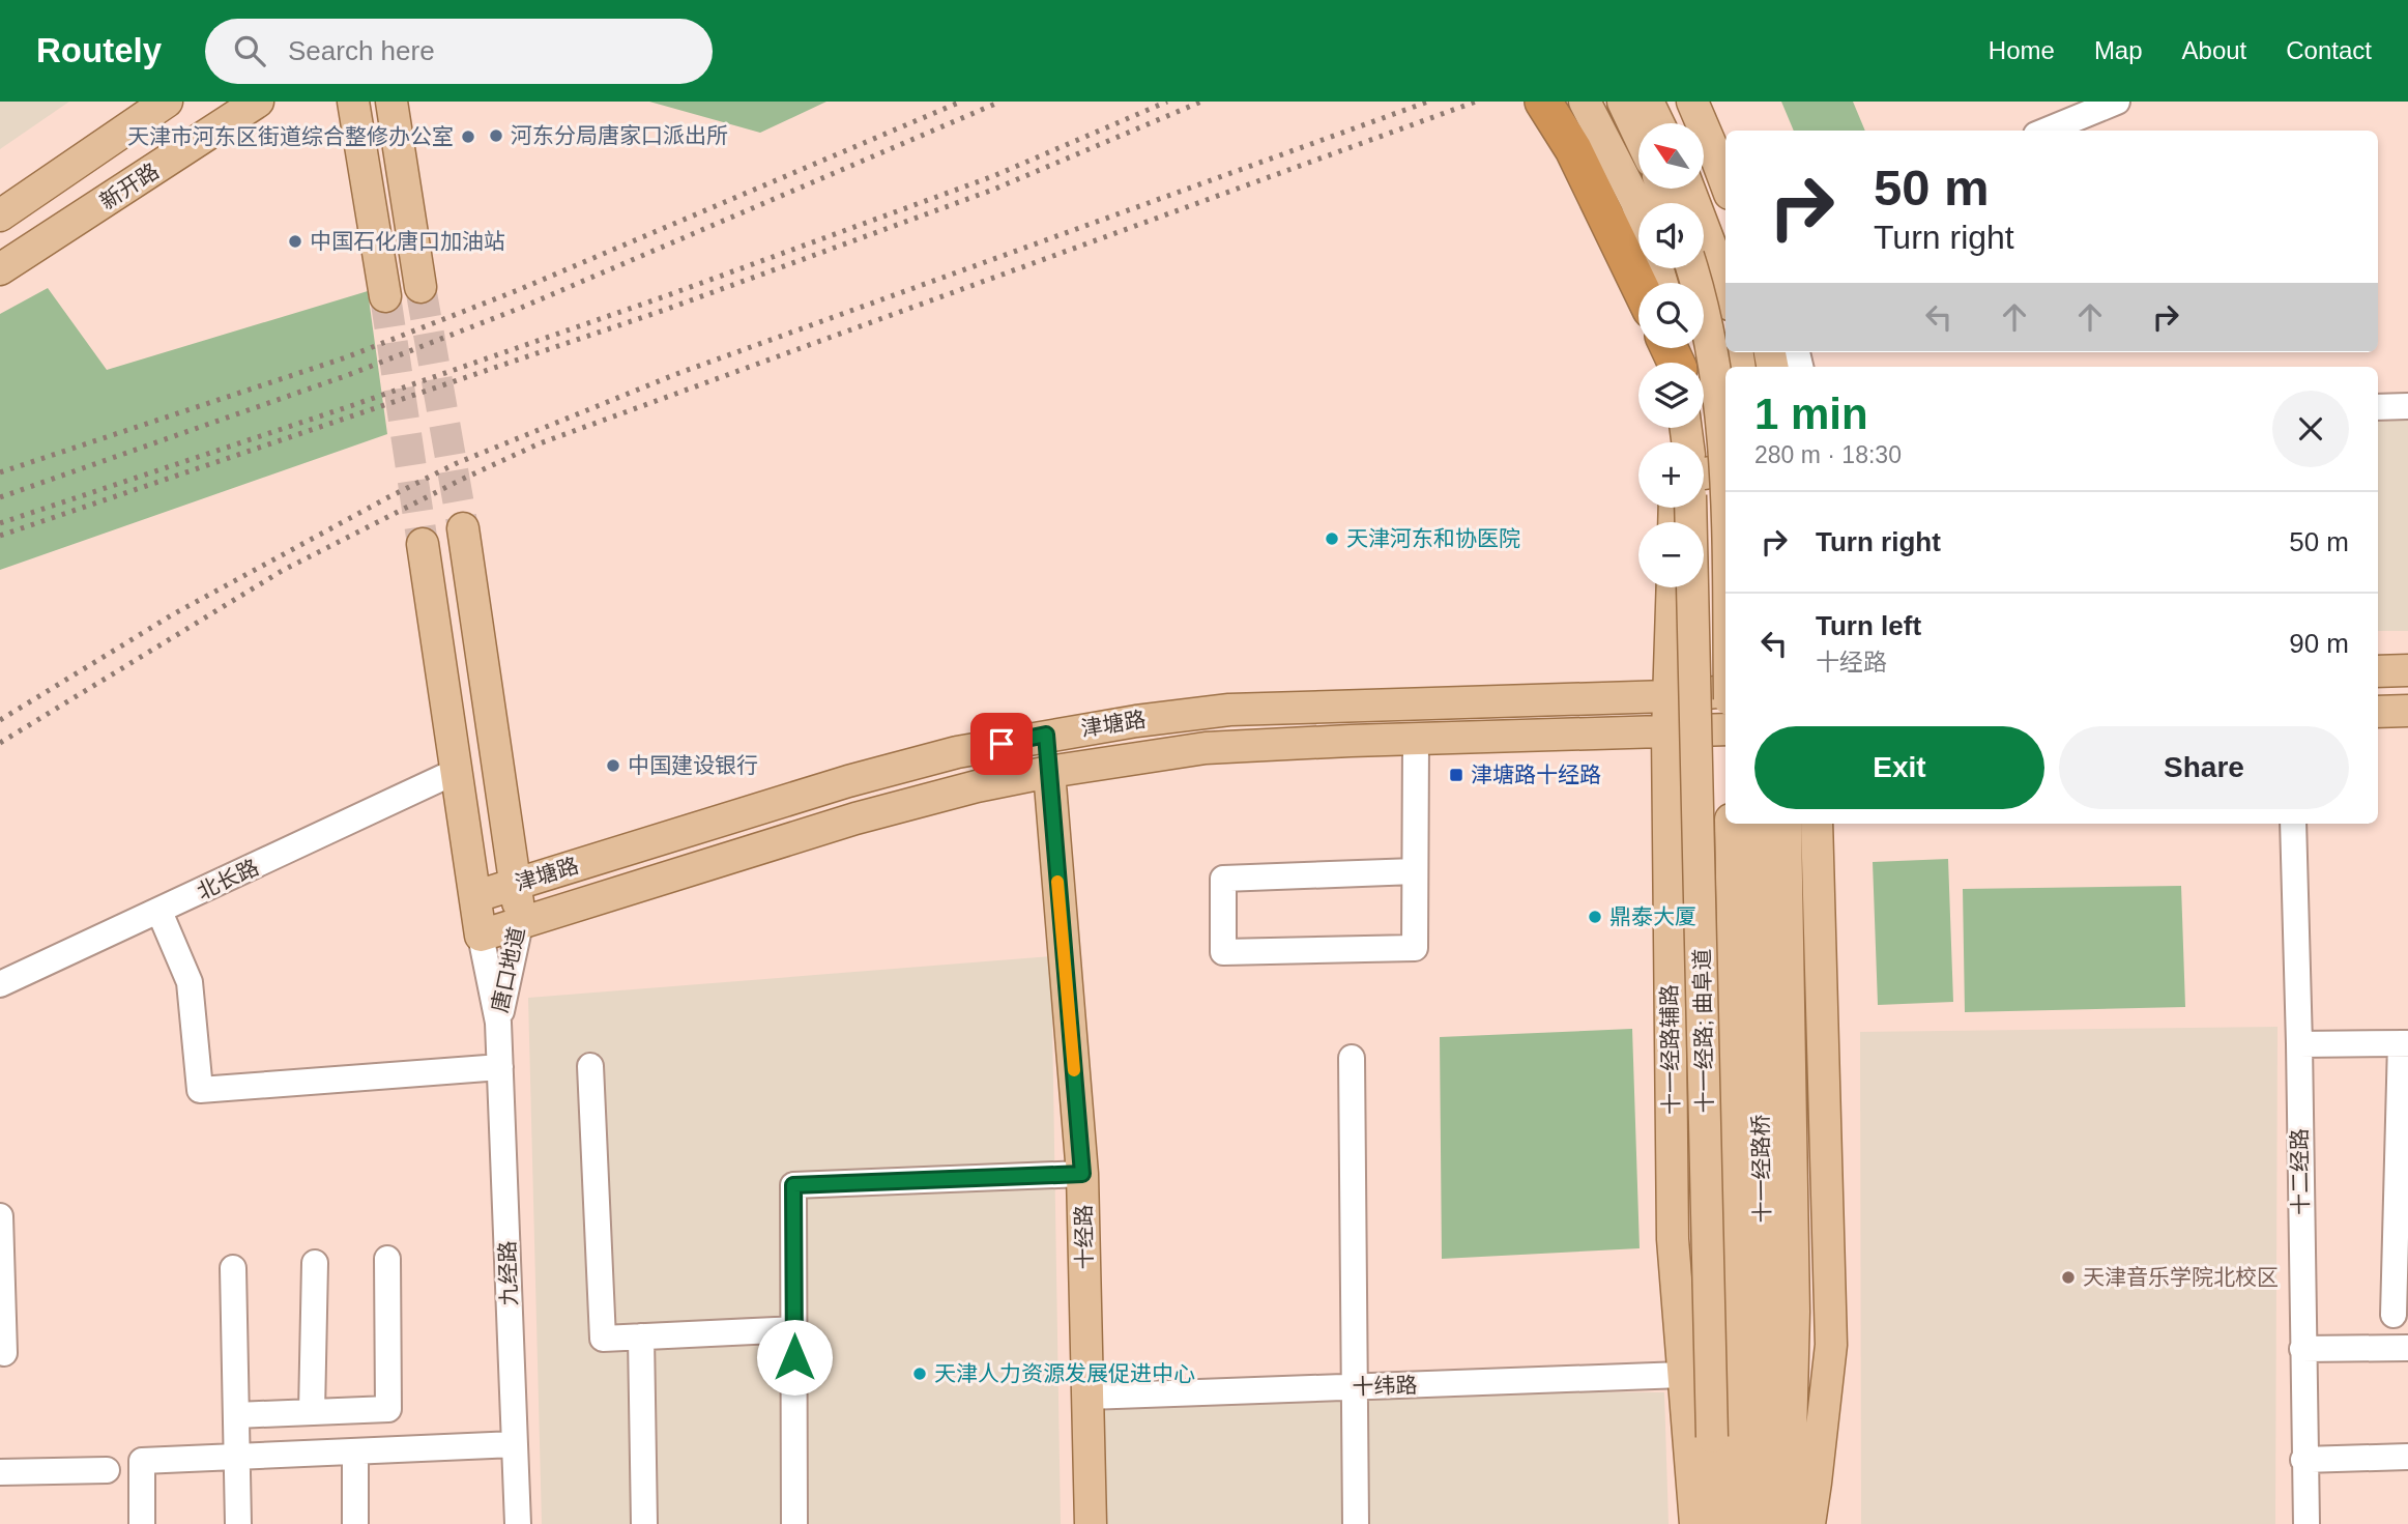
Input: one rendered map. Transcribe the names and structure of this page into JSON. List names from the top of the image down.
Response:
{
  "streets": {
    "main road": [
      "新开路",
      "津塘路",
      "唐口地道",
      "十一经路; 曲阜道",
      "十一经路辅路",
      "十一经路桥",
      "十经路"
    ],
    "street": [
      "北长路",
      "十二经路",
      "九经路",
      "十纬路"
    ]
  },
  "crossings": [
    ["津塘路", "唐口地道"],
    ["津塘路", "十一经路辅路"],
    ["津塘路", "十经路"],
    ["北长路", "唐口地道"],
    ["唐口地道", "九经路"],
    ["十一经路; 曲阜道", "十一经路桥"],
    ["十一经路辅路", "十纬路"],
    ["十经路", "十纬路"]
  ],
  "places": {
    "other": [
      "河东分局唐家口派出所",
      "天津市河东区街道综合整修办公室",
      "中国石化唐口加油站",
      "天津河东和协医院",
      "中国建设银行",
      "鼎泰大厦",
      "天津音乐学院北校区",
      "天津人力资源发展促进中心"
    ],
    "transit": ["津塘路十经路"]
  },
  "north": "top left",
  "page": {
    "header": "Routely",
    "search": "Search here",
    "nav": [
      "Home",
      "Map",
      "About",
      "Contact"
    ],
    "map_buttons": ["+", "−"],
    "turn": ["50 m", "Turn right"],
    "heading": ["1 min", "280 m · 18:30"],
    "list": [
      {
        "name": "Turn right",
        "value": "50 m"
      },
      {
        "name": "Turn left",
        "note": "十经路",
        "value": "90 m"
      }
    ],
    "buttons": ["Exit", "Share"]
  }
}
